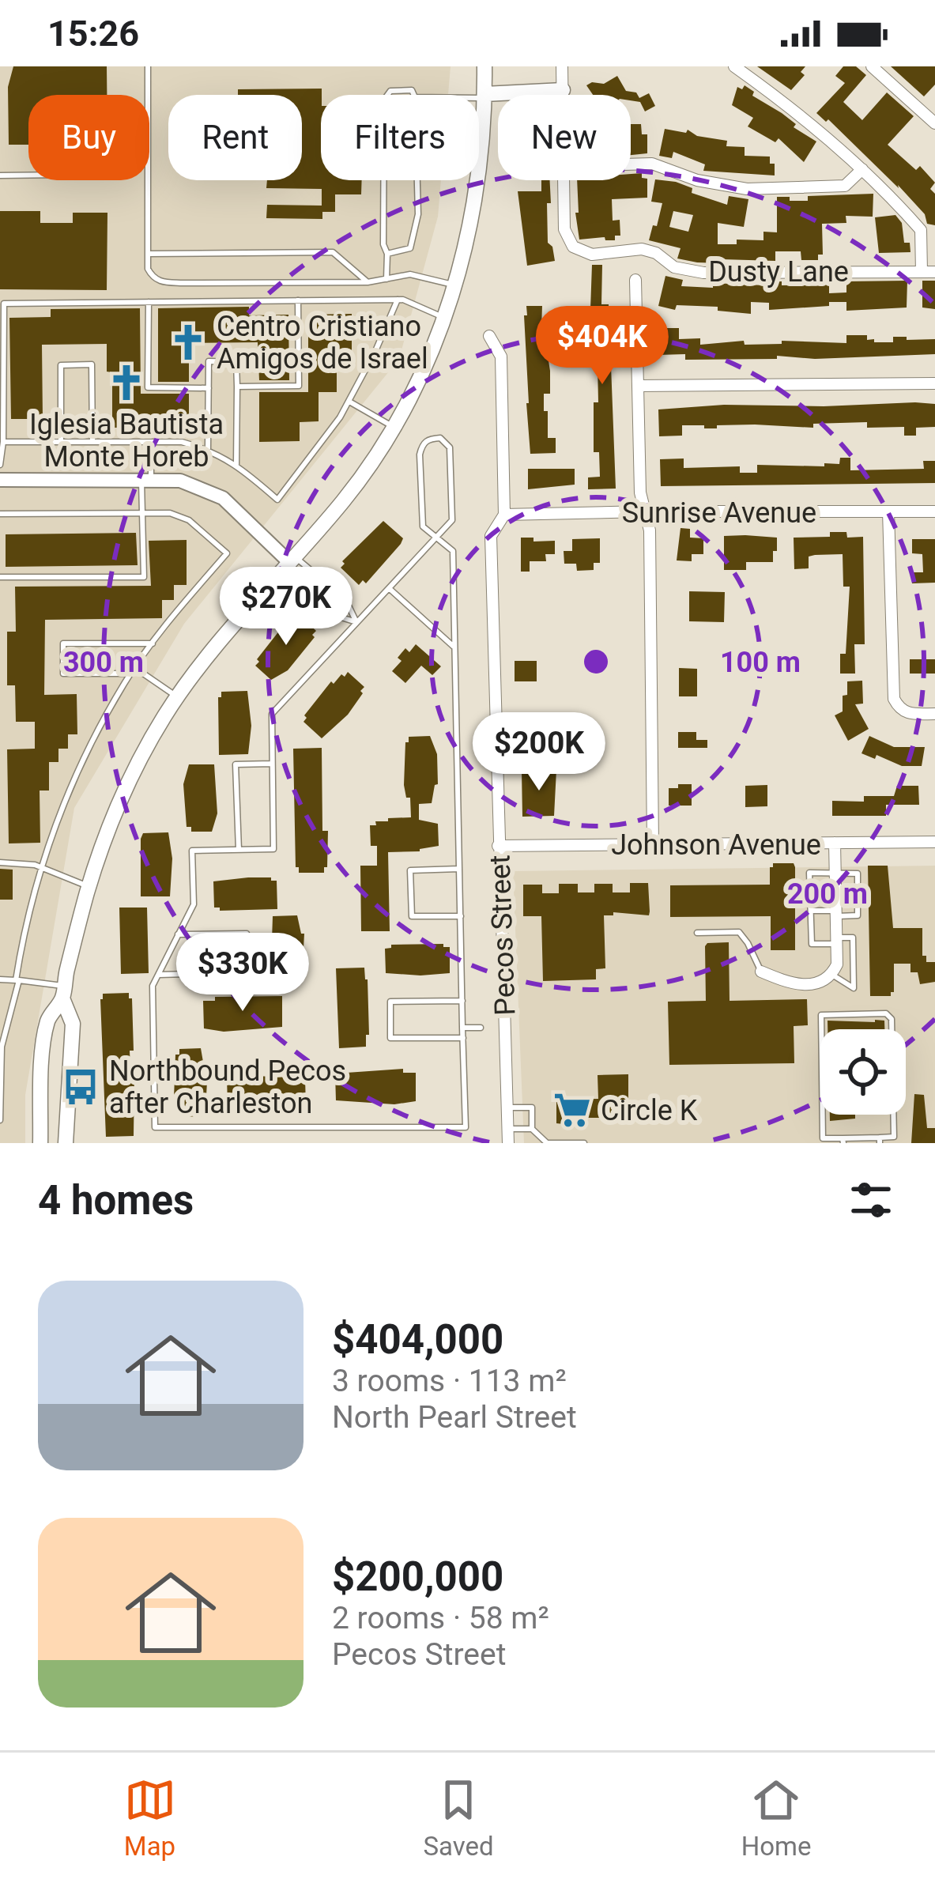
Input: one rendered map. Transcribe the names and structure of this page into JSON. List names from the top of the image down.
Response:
{
  "streets": {
    "street": [
      "Dusty Lane",
      "Sunrise Avenue",
      "Johnson Avenue",
      "Pecos Street"
    ]
  },
  "crossings": [
    ["Sunrise Avenue", "Pecos Street"],
    ["Johnson Avenue", "Pecos Street"]
  ],
  "places": {
    "church": ["Centro Cristiano Amigos de Israel", "Iglesia Bautista Monte Horeb"],
    "bus stop": ["Northbound Pecos after Charleston"],
    "supermarket": ["Circle K"]
  },
  "page": {
    "status": "15:26",
    "chip": [
      "Buy",
      "Rent",
      "Filters",
      "New"
    ],
    "price": [
      "$404K",
      "$270K",
      "$200K",
      "$330K"
    ],
    "heading": "4 homes",
    "list": [
      {
        "name": "$404,000",
        "note": "3 rooms · 113 m² · North Pearl Street"
      },
      {
        "name": "$200,000",
        "note": "2 rooms · 58 m² · Pecos Street"
      }
    ],
    "tabs": ["Map", "Saved", "Home"]
  },
  "rings": ["100 m", "300 m", "200 m"]
}
